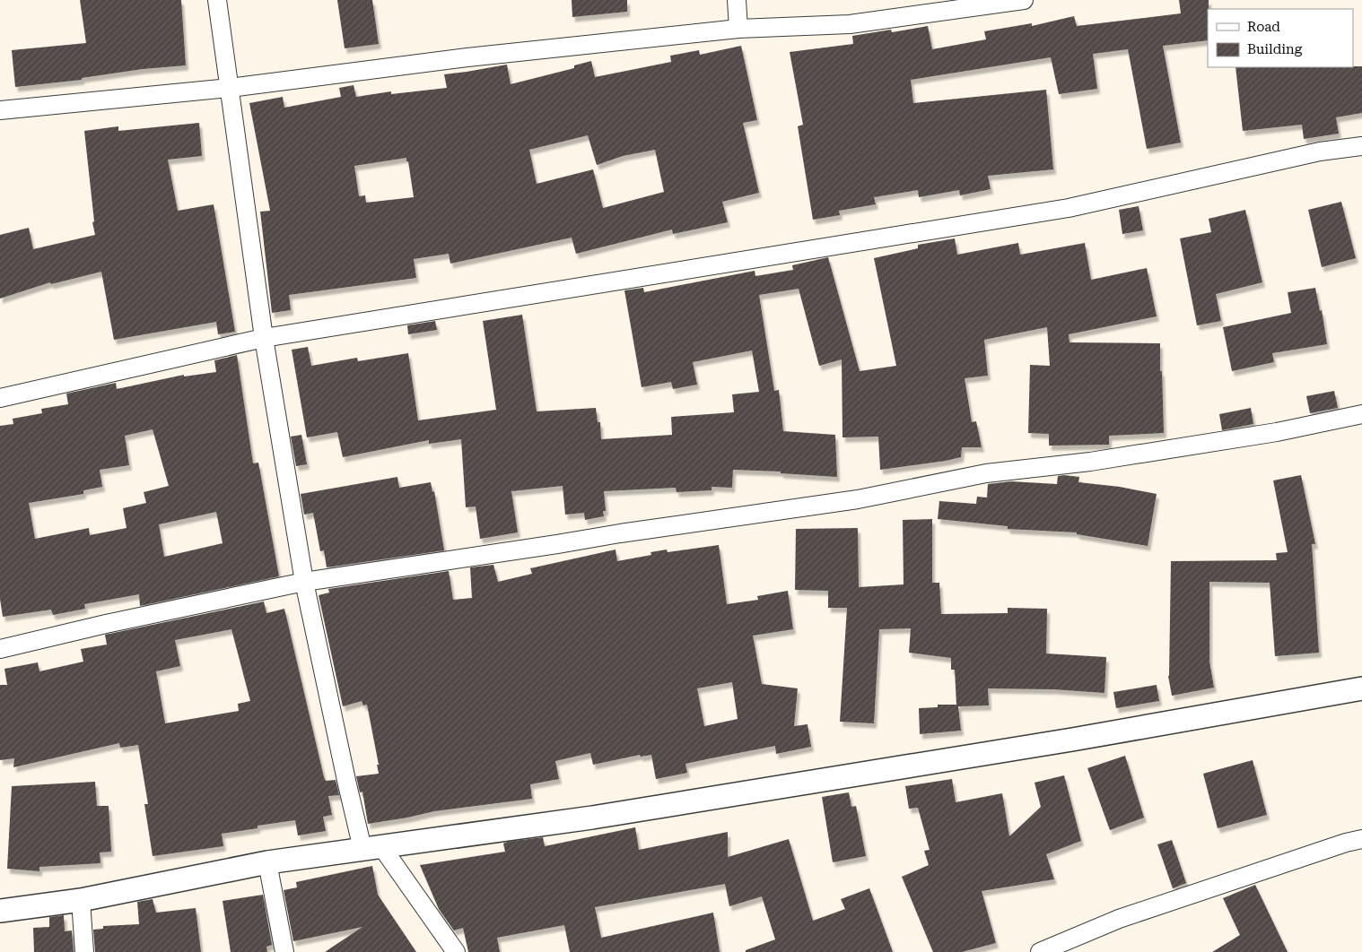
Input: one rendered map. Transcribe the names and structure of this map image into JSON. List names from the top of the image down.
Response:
{
  "legend": ["Road", "Building"]
}
